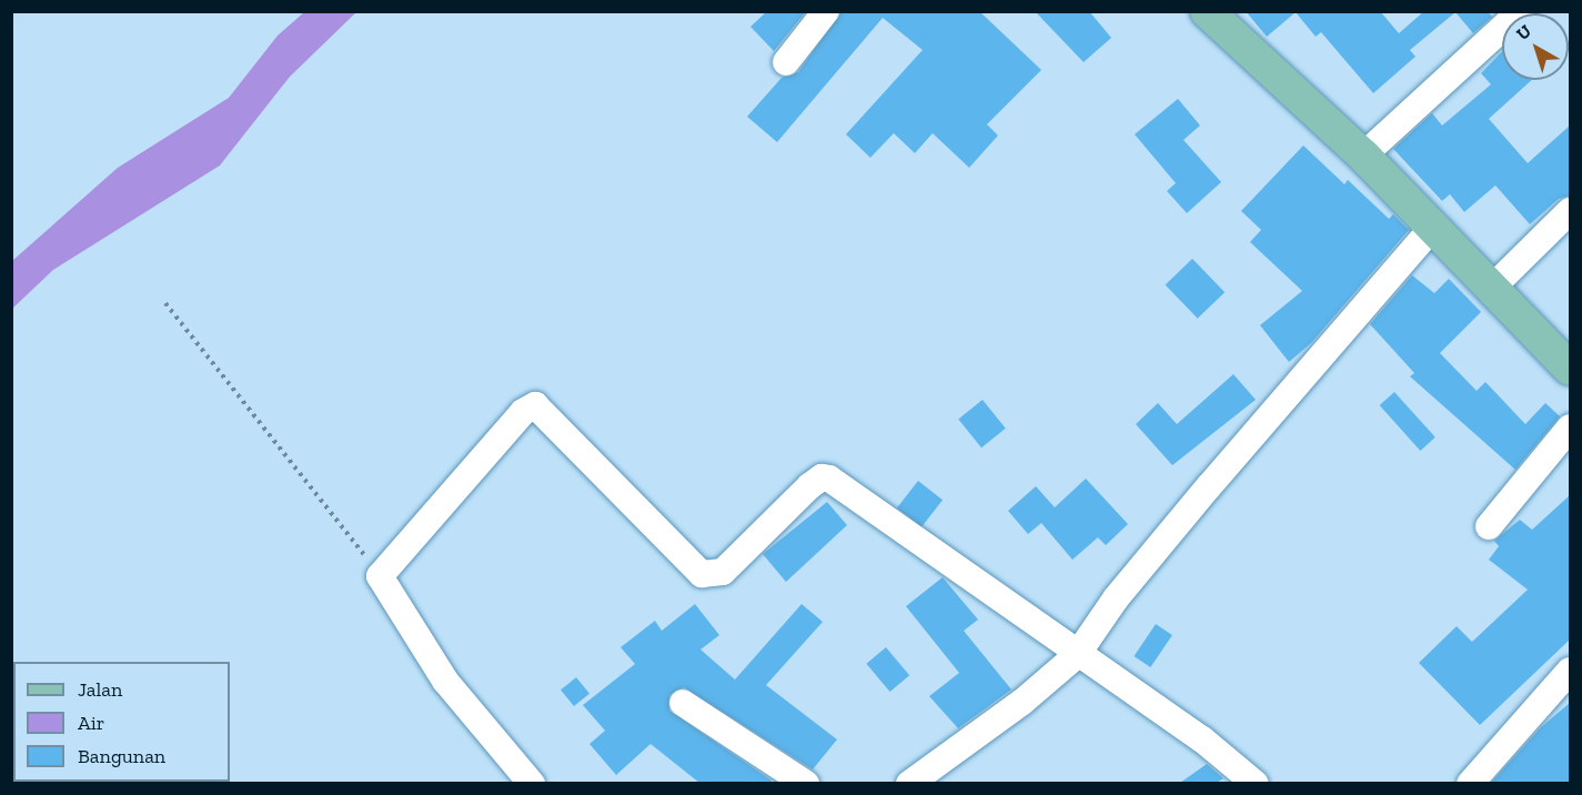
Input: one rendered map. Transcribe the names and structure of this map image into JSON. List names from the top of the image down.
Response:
{
  "legend": ["Jalan", "Air", "Bangunan"],
  "north": "top left"
}
